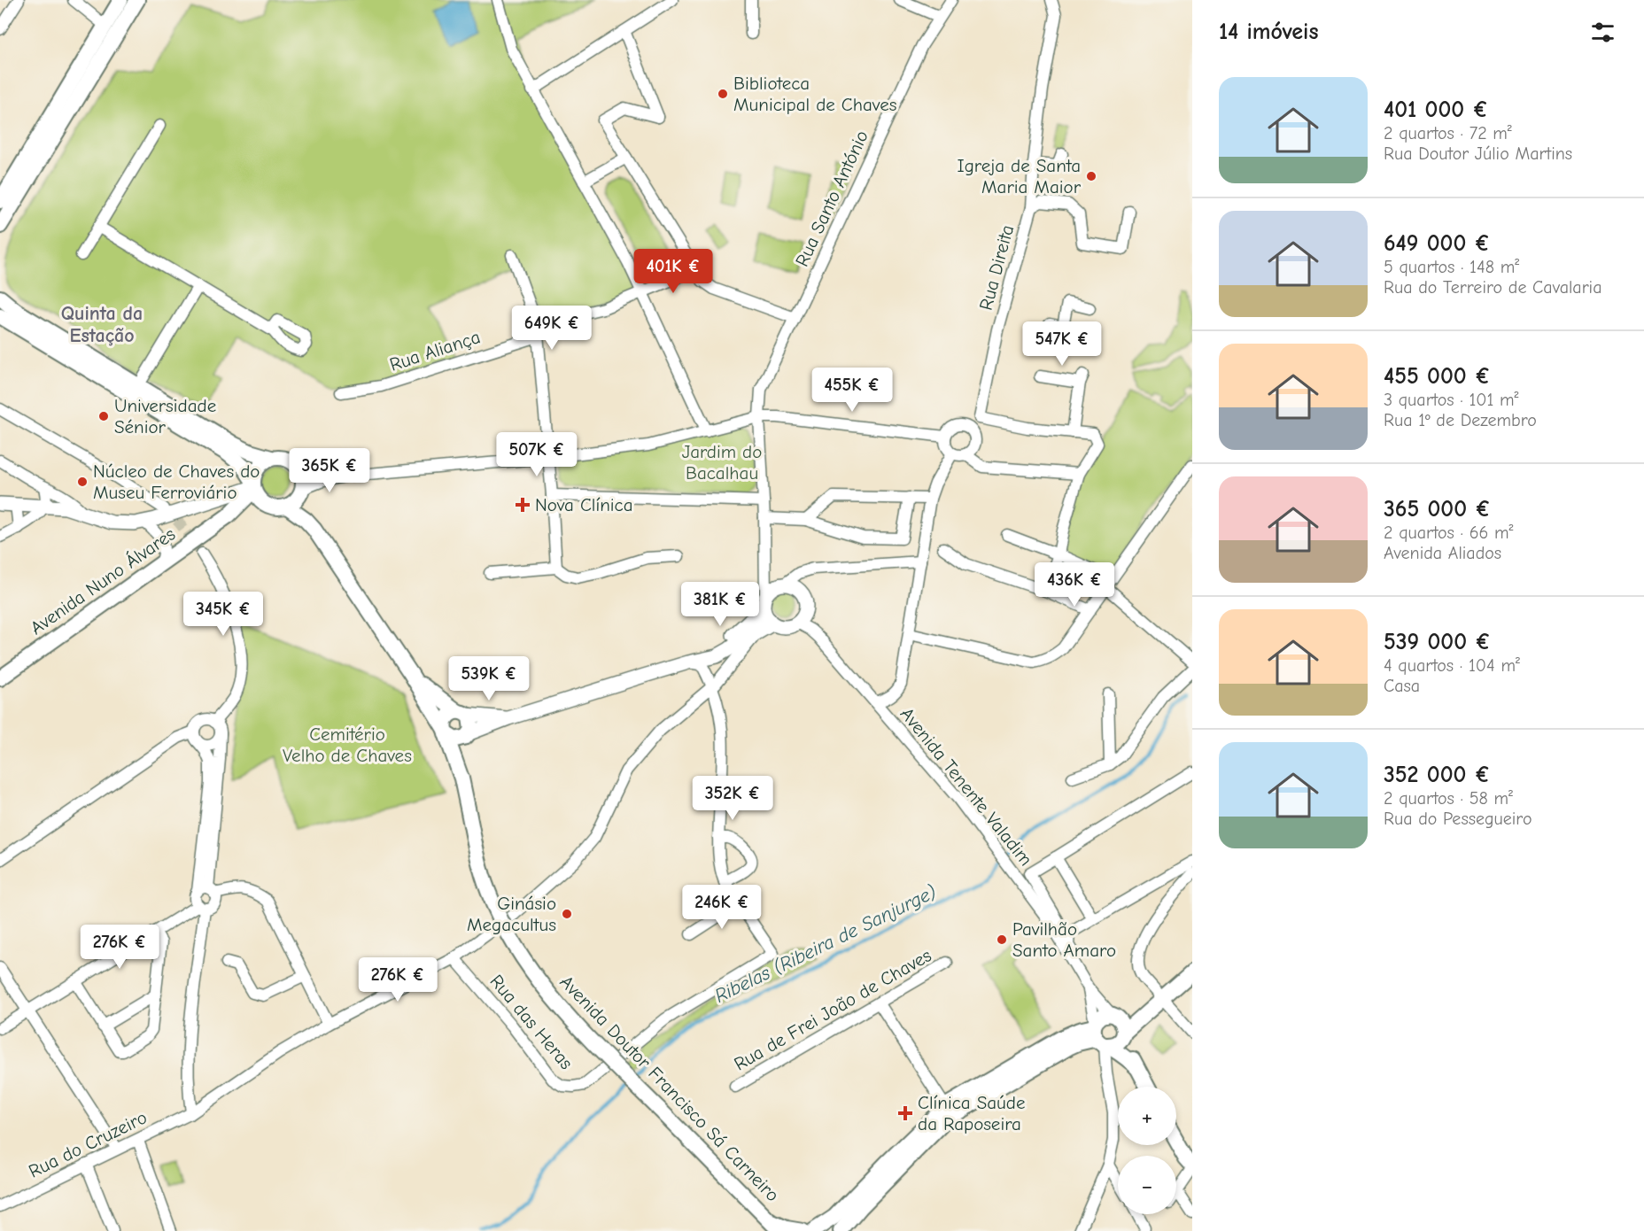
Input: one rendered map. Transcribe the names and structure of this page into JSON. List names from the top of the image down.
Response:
{
  "streets": {
    "main road": ["Avenida Nuno Álvares", "Avenida Doutor Francisco Sá Carneiro"],
    "street": [
      "Rua Santo António",
      "Rua Direita",
      "Rua Aliança",
      "Avenida Tenente Valadim",
      "Rua de Frei João de Chaves",
      "Rua das Heras",
      "Rua do Cruzeiro"
    ]
  },
  "crossings": [
    ["Rua Santo António", "Avenida Tenente Valadim"],
    ["Rua Santo António", "Rua do Cruzeiro"],
    ["Avenida Tenente Valadim", "Rua do Cruzeiro"],
    ["Rua das Heras", "Rua do Cruzeiro"]
  ],
  "districts": ["Quinta da Estação"],
  "water": ["Ribelas (Ribeira de Sanjurge)"],
  "parks": ["Jardim do Bacalhau", "Cemitério Velho de Chaves"],
  "places": {
    "other": [
      "Biblioteca Municipal de Chaves",
      "Igreja de Santa Maria Maior",
      "Universidade Sénior",
      "Núcleo de Chaves do Museu Ferroviário",
      "Ginásio Megacultus",
      "Pavilhão Santo Amaro"
    ],
    "health": ["Nova Clínica", "Clínica Saúde da Raposeira"]
  },
  "page": {
    "heading": "14 imóveis",
    "list": [
      {
        "name": "401 000 €",
        "note": "2 quartos · 72 m² · Rua Doutor Júlio Martins"
      },
      {
        "name": "649 000 €",
        "note": "5 quartos · 148 m² · Rua do Terreiro de Cavalaria"
      },
      {
        "name": "455 000 €",
        "note": "3 quartos · 101 m² · Rua 1º de Dezembro"
      },
      {
        "name": "365 000 €",
        "note": "2 quartos · 66 m² · Avenida Aliados"
      },
      {
        "name": "539 000 €",
        "note": "4 quartos · 104 m² · Casa"
      },
      {
        "name": "352 000 €",
        "note": "2 quartos · 58 m² · Rua do Pessegueiro"
      }
    ],
    "price": [
      "401K €",
      "649K €",
      "547K €",
      "455K €",
      "507K €",
      "365K €",
      "436K €",
      "381K €",
      "345K €",
      "539K €",
      "352K €",
      "246K €",
      "276K €",
      "276K €"
    ],
    "map_buttons": ["+", "−"]
  }
}
